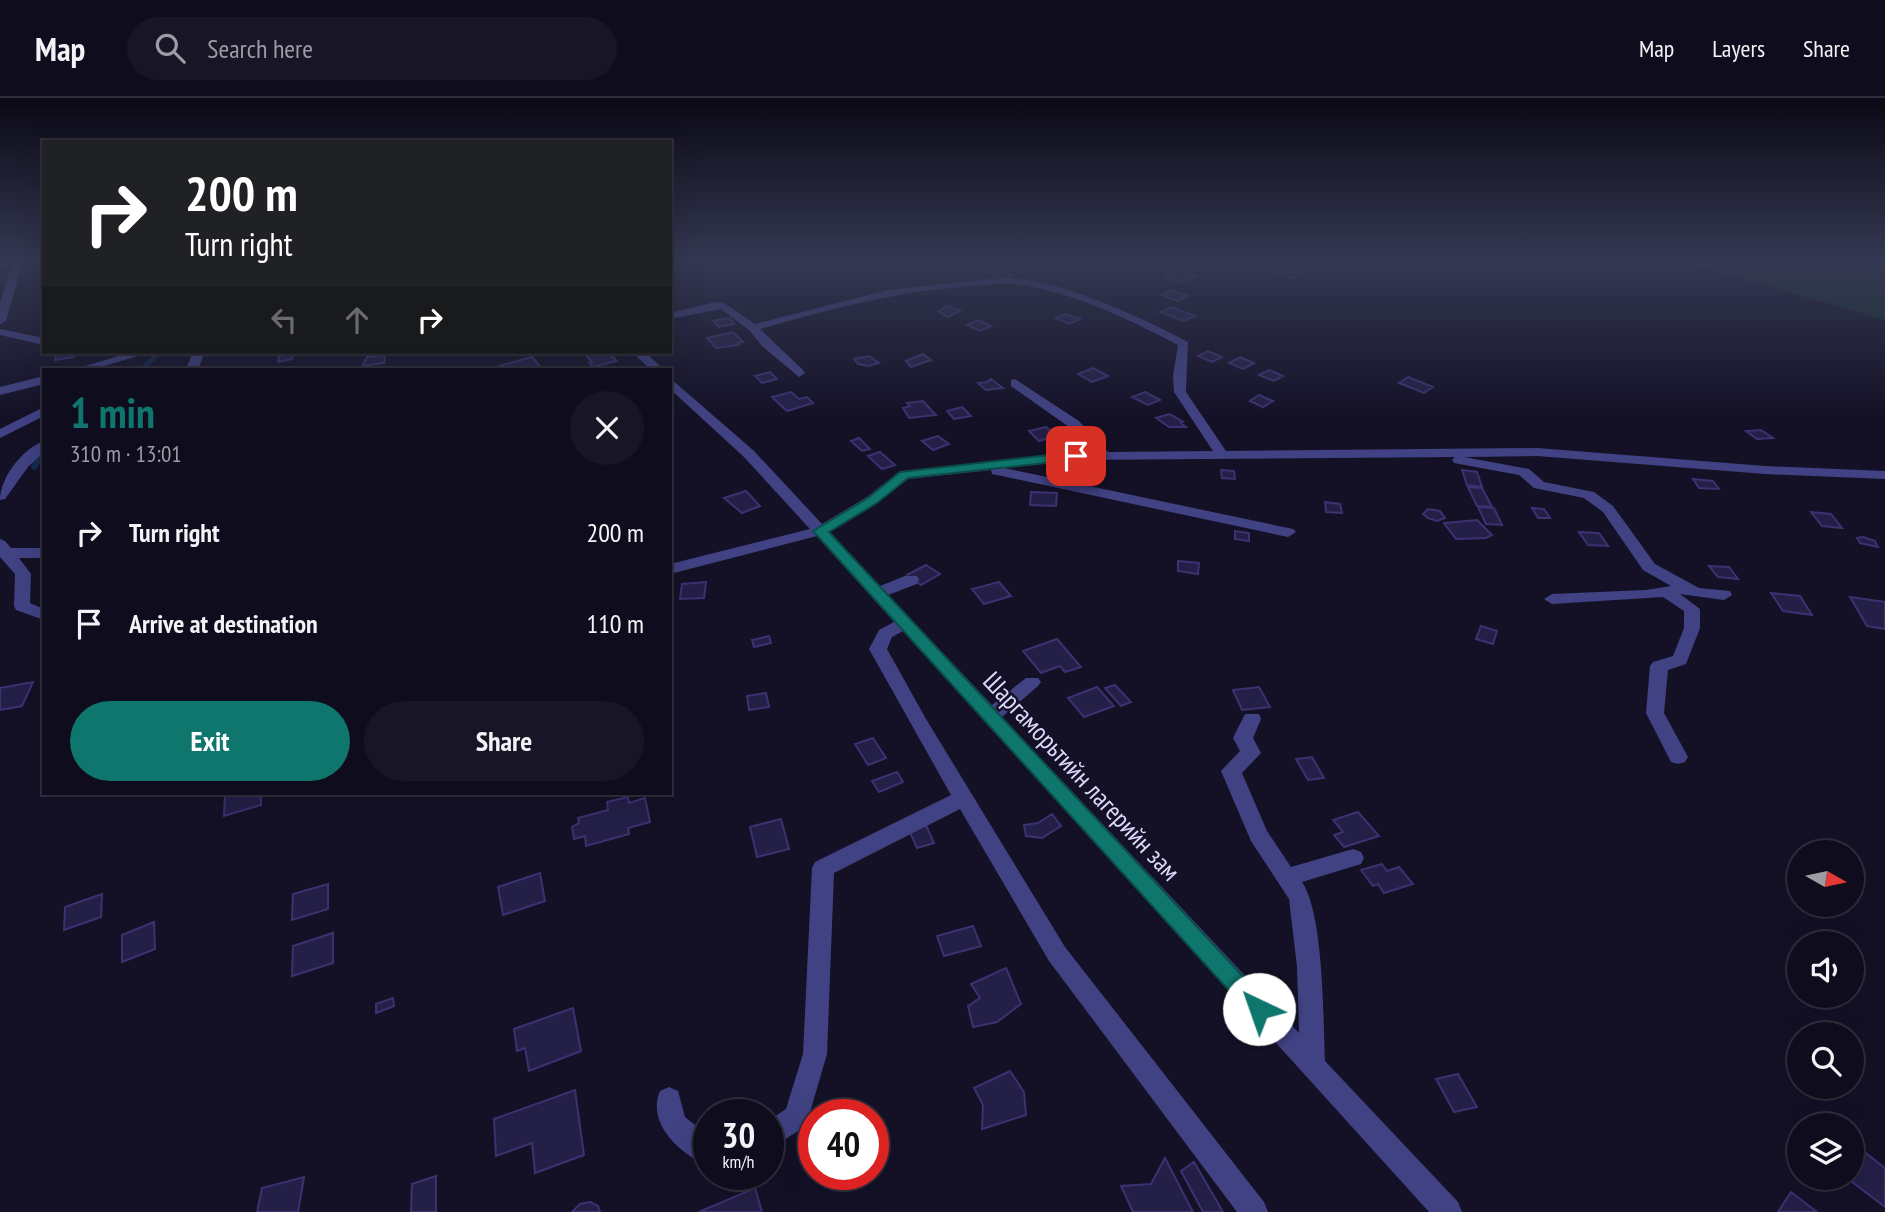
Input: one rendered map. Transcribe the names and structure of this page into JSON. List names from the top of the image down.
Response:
{
  "streets": {
    "street": ["Шаргаморьтийн лагерийн зам"]
  },
  "north": "right",
  "page": {
    "header": "Map",
    "search": "Search here",
    "nav": ["Map", "Layers", "Share"],
    "turn": ["200 m", "Turn right"],
    "heading": ["1 min", "310 m · 13:01"],
    "list": [
      {
        "name": "Turn right",
        "value": "200 m"
      },
      {
        "name": "Arrive at destination",
        "value": "110 m"
      }
    ],
    "buttons": ["Exit", "Share"],
    "speed": "30 km/h",
    "limit": "40"
  }
}
